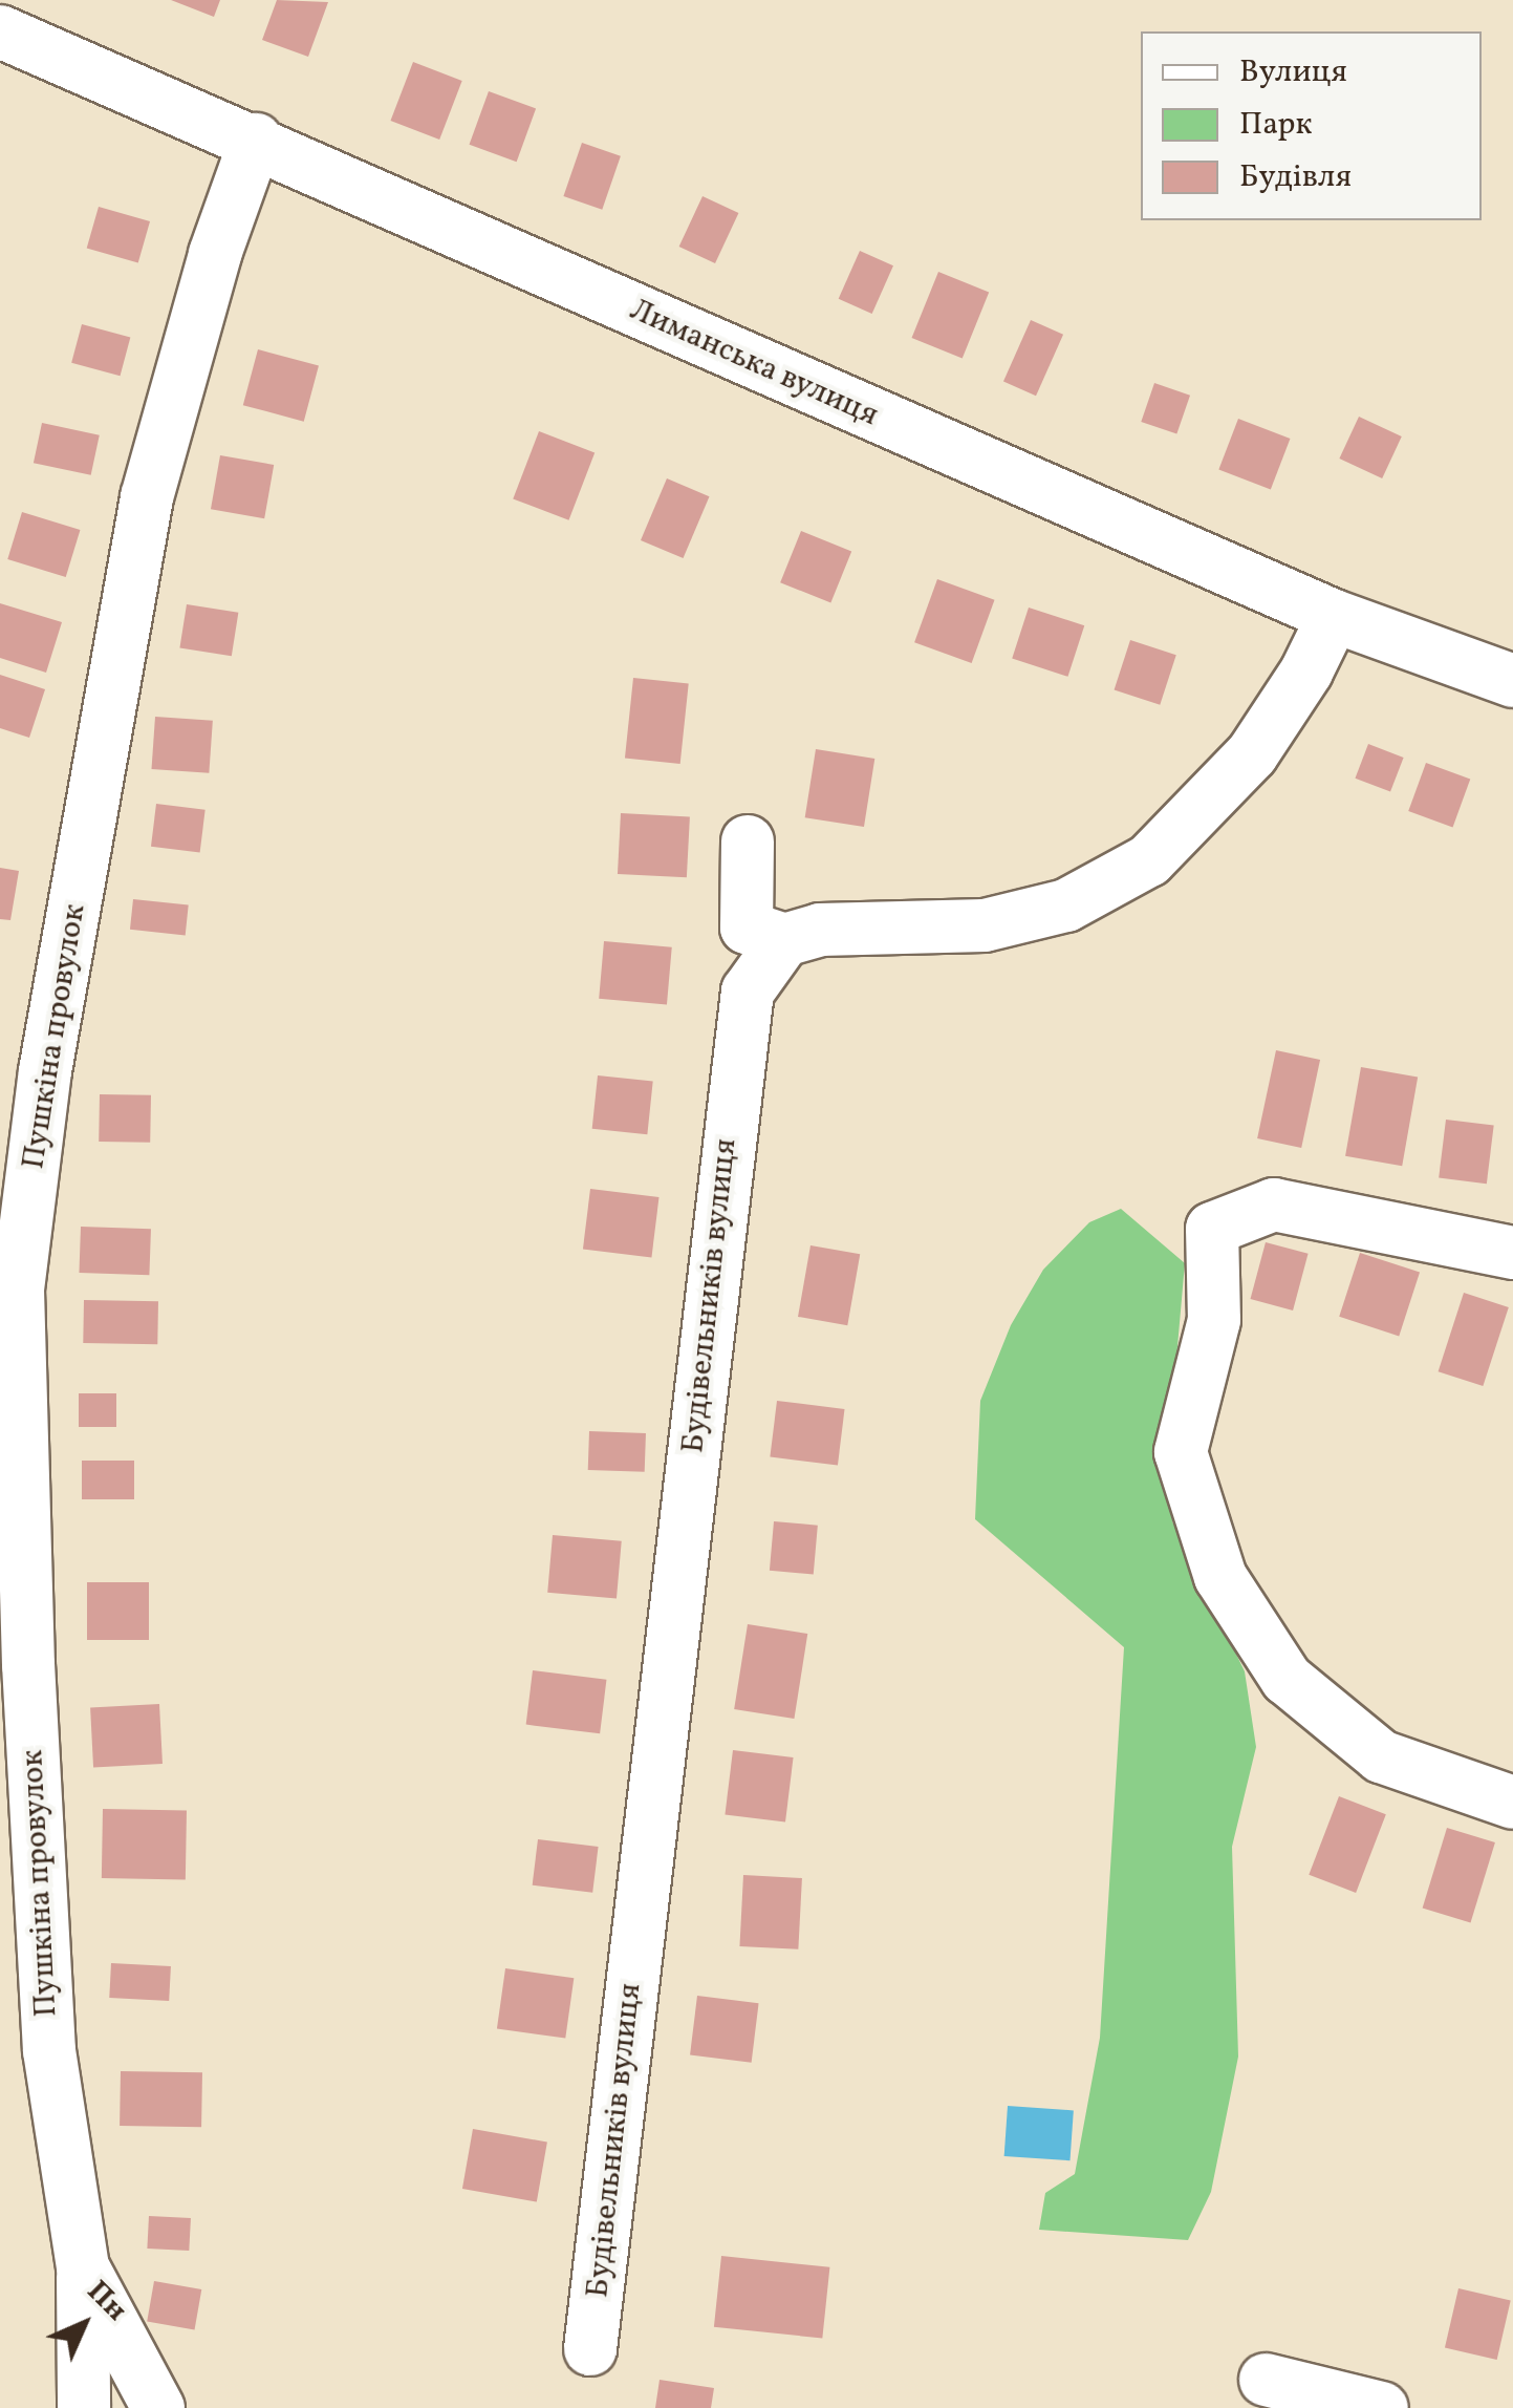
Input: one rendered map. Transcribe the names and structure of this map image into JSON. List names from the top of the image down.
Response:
{
  "streets": {
    "street": ["Лиманська вулиця", "Пушкіна провулок", "Будівельників вулиця"]
  },
  "crossings": [
    ["Лиманська вулиця", "Пушкіна провулок"]
  ],
  "legend": ["Вулиця", "Парк", "Будівля"],
  "north": "top right"
}
